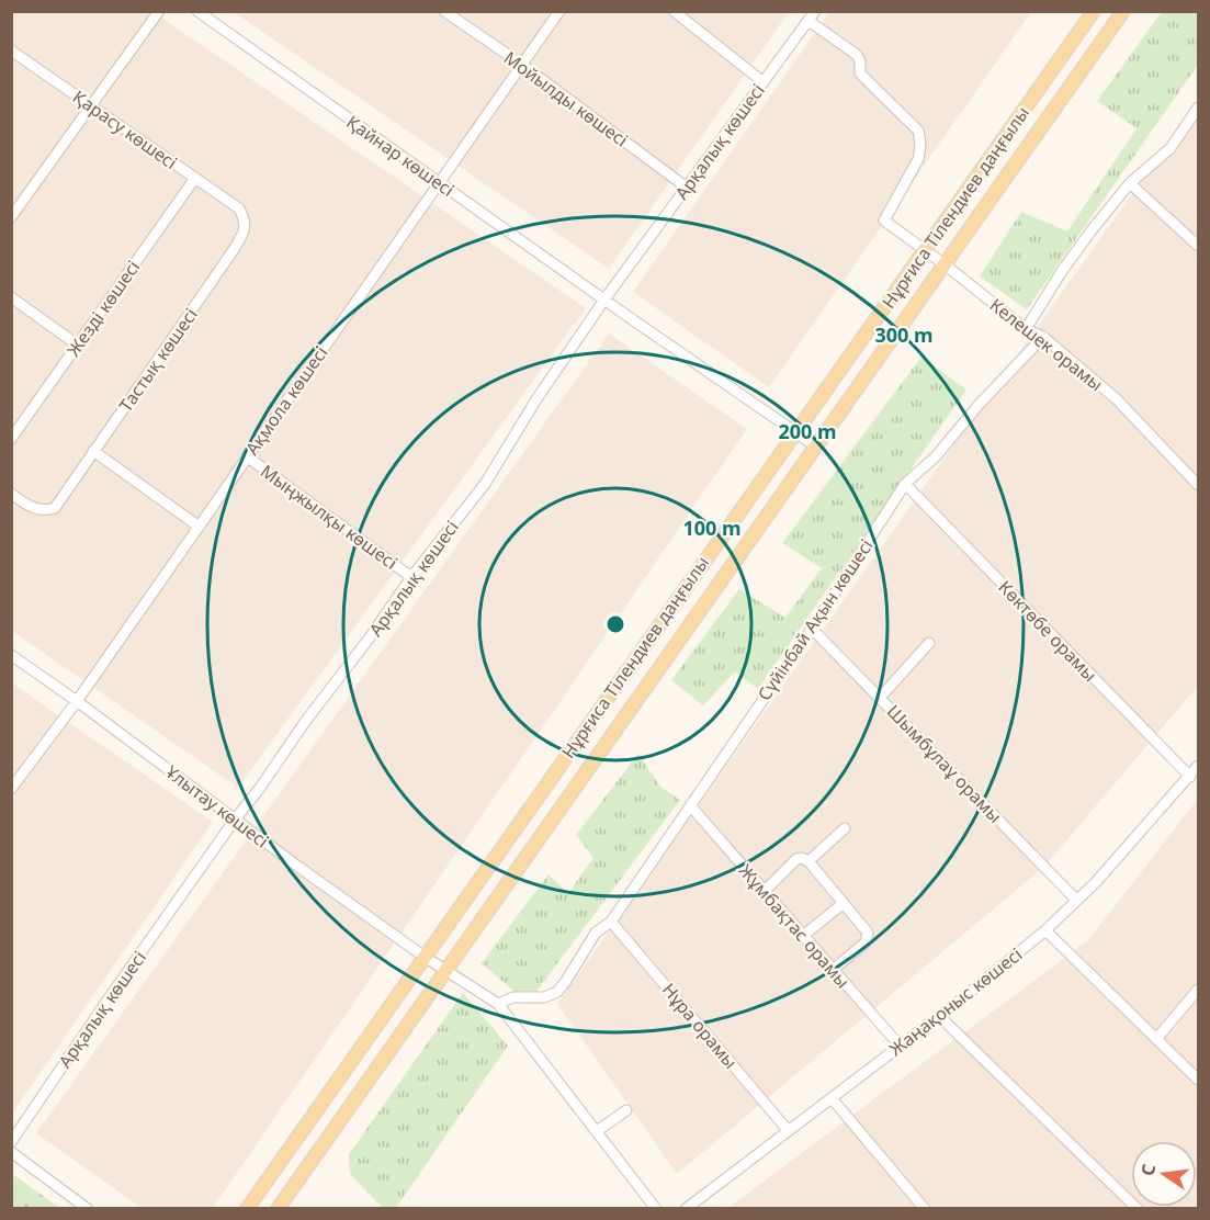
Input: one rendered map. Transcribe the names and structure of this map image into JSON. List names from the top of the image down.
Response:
{
  "streets": {
    "main road": ["Нұрғиса Тілендиев даңғылы"],
    "street": [
      "Мойылды көшесі",
      "Қарасу көшесі",
      "Арқалық көшесі",
      "Қайнар көшесі",
      "Жезді көшесі",
      "Келешек орамы",
      "Тастық көшесі",
      "Ақмола көшесі",
      "Мыңжылқы көшесі",
      "Сүйінбай Ақын көшесі",
      "Көктөбе орамы",
      "Шымбұлаұ орамы",
      "Ұлытау көшесі",
      "Жұмбақтас орамы",
      "Жаңақоныс көшесі",
      "Нұра орамы"
    ]
  },
  "crossings": [
    ["Мойылды көшесі", "Арқалық көшесі"],
    ["Мойылды көшесі", "Ақмола көшесі"],
    ["Қарасу көшесі", "Жезді көшесі"],
    ["Қарасу көшесі", "Тастық көшесі"],
    ["Арқалық көшесі", "Қайнар көшесі"],
    ["Арқалық көшесі", "Келешек орамы"],
    ["Арқалық көшесі", "Мыңжылқы көшесі"],
    ["Арқалық көшесі", "Ұлытау көшесі"],
    ["Қайнар көшесі", "Нұрғиса Тілендиев даңғылы"],
    ["Қайнар көшесі", "Ақмола көшесі"],
    ["Нұрғиса Тілендиев даңғылы", "Келешек орамы"],
    ["Нұрғиса Тілендиев даңғылы", "Ұлытау көшесі"],
    ["Келешек орамы", "Сүйінбай Ақын көшесі"],
    ["Ақмола көшесі", "Мыңжылқы көшесі"],
    ["Ақмола көшесі", "Ұлытау көшесі"],
    ["Сүйінбай Ақын көшесі", "Көктөбе орамы"],
    ["Сүйінбай Ақын көшесі", "Шымбұлаұ орамы"],
    ["Сүйінбай Ақын көшесі", "Ұлытау көшесі"],
    ["Сүйінбай Ақын көшесі", "Жұмбақтас орамы"],
    ["Сүйінбай Ақын көшесі", "Нұра орамы"],
    ["Көктөбе орамы", "Жаңақоныс көшесі"],
    ["Шымбұлаұ орамы", "Жаңақоныс көшесі"],
    ["Жұмбақтас орамы", "Жаңақоныс көшесі"],
    ["Жаңақоныс көшесі", "Нұра орамы"]
  ],
  "north": "left",
  "rings": ["300 m", "200 m", "100 m"]
}
